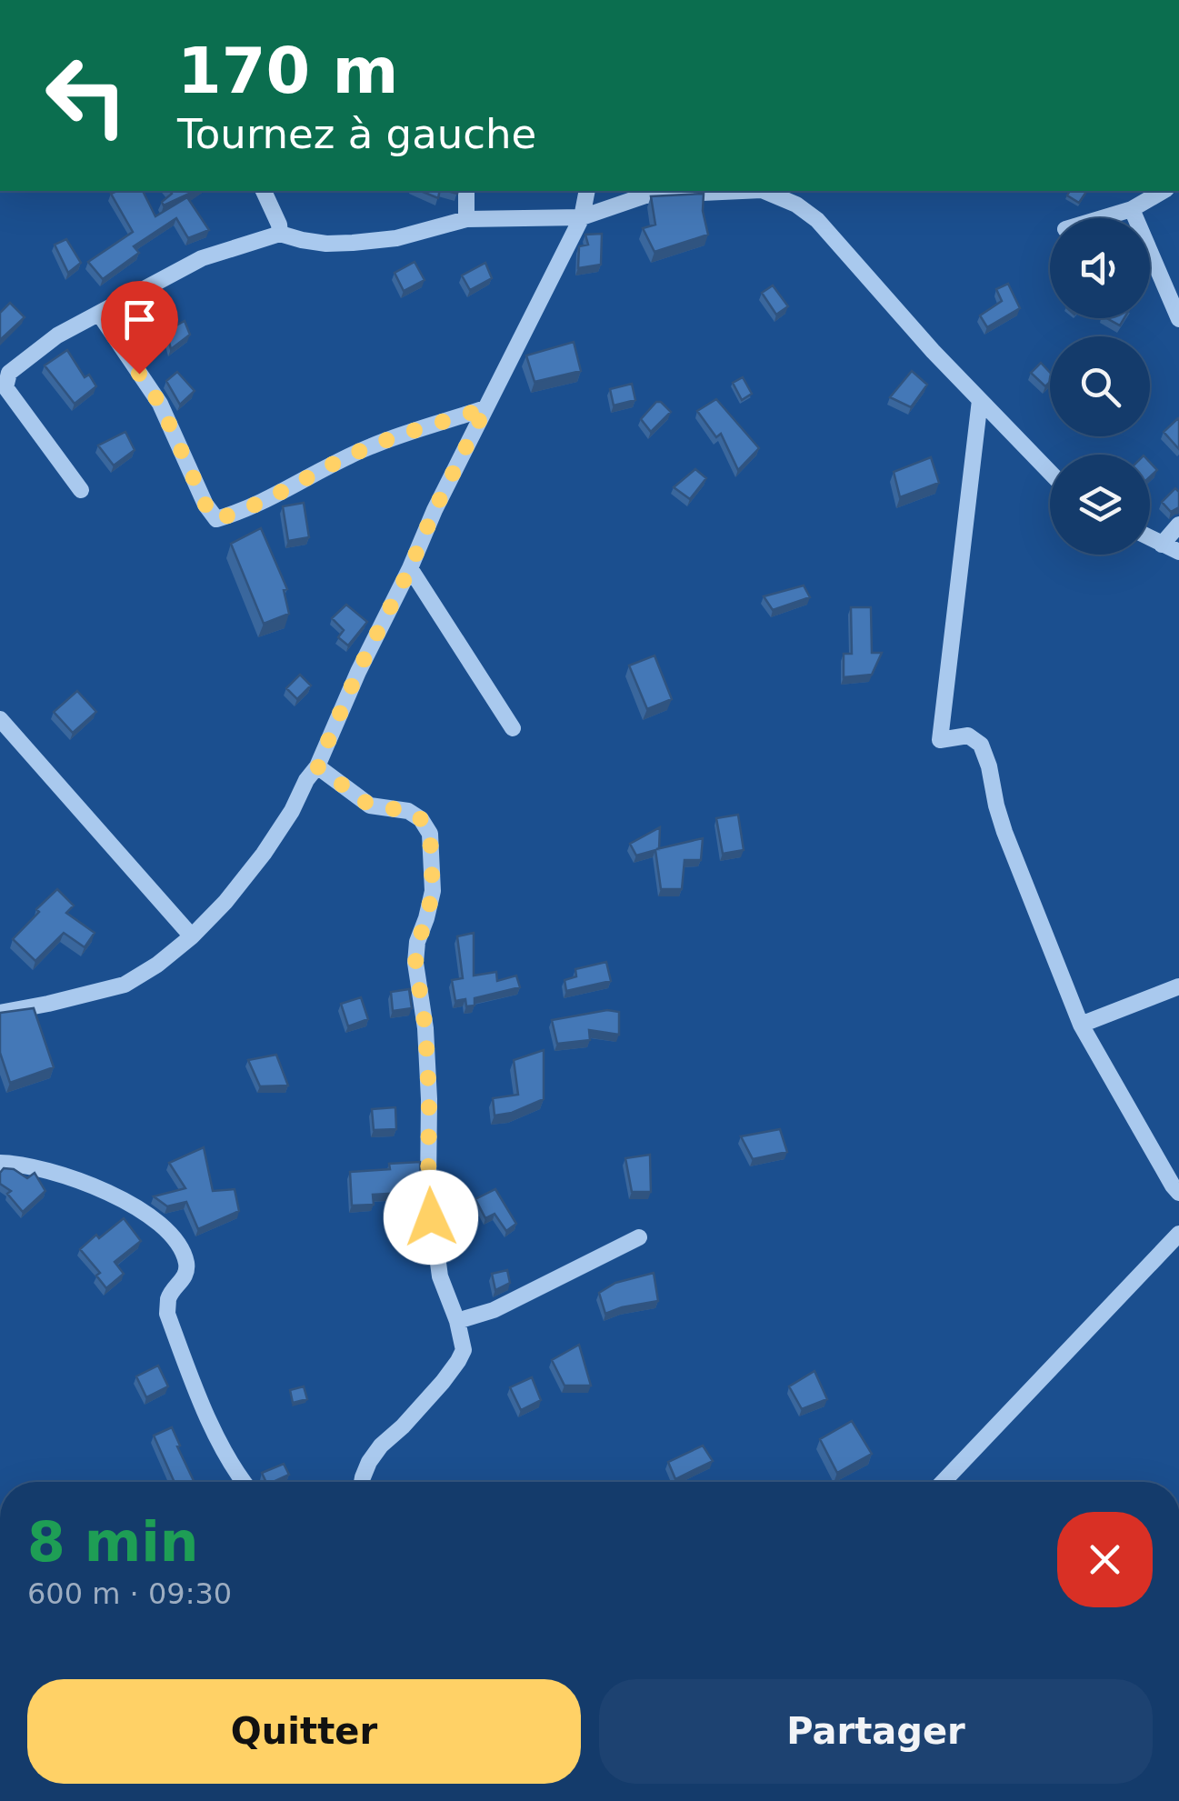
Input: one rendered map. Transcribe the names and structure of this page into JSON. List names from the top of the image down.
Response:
{
  "page": {
    "turn": ["170 m", "Tournez à gauche"],
    "heading": ["8 min", "600 m · 09:30"],
    "buttons": ["Quitter", "Partager"]
  }
}
